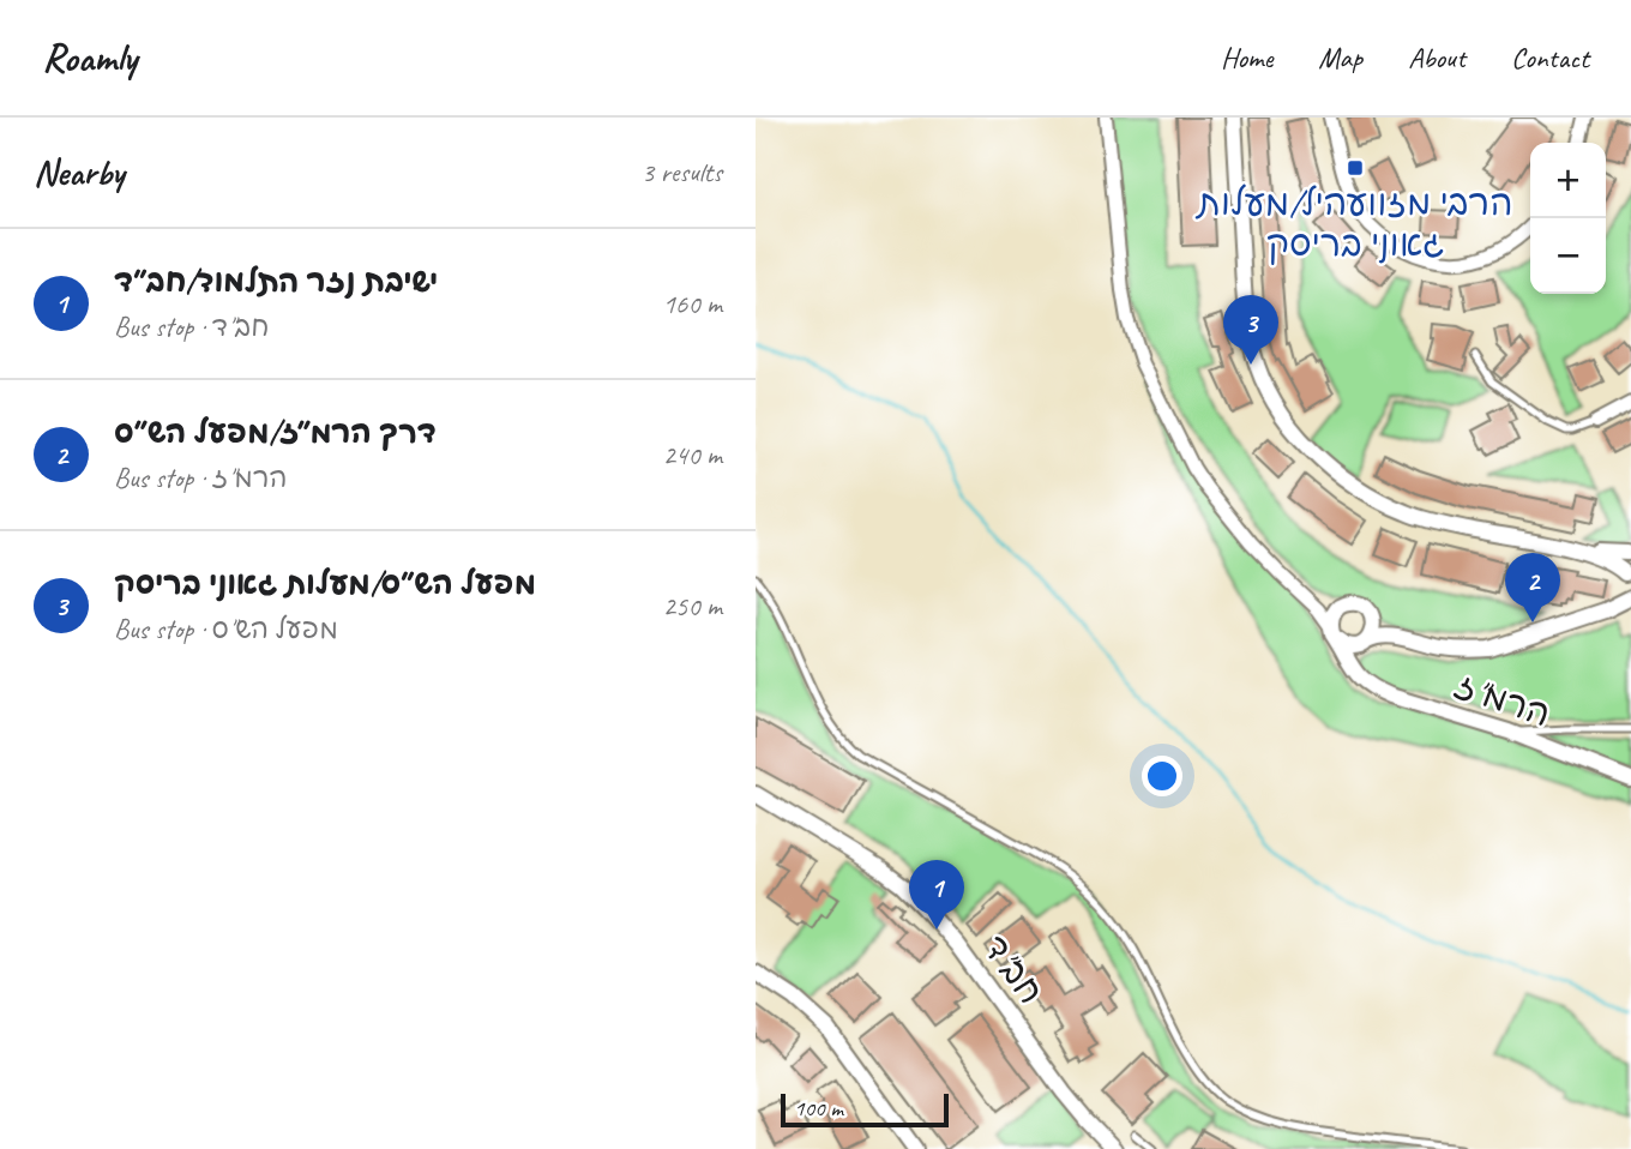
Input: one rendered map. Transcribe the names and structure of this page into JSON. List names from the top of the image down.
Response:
{
  "streets": {
    "street": ["הרמ\"ז", "חב\"ד"]
  },
  "places": {
    "transit": ["הרבי מזוועהיל/מעלות גאוני בריסק"]
  },
  "scale_bar": "100 m",
  "page": {
    "header": "Roamly",
    "nav": [
      "Home",
      "Map",
      "About",
      "Contact"
    ],
    "heading": ["Nearby", "3 results"],
    "map_buttons": ["+", "−"],
    "list": [
      {
        "mark": "1",
        "name": "ישיבת נזר התלמוד/חב״ד",
        "note": "Bus stop · חב\"ד",
        "value": "160 m"
      },
      {
        "mark": "2",
        "name": "דרך הרמ״ז/מפעל הש״ס",
        "note": "Bus stop · הרמ\"ז",
        "value": "240 m"
      },
      {
        "mark": "3",
        "name": "מפעל הש״ס/מעלות גאוני בריסק",
        "note": "Bus stop · מפעל הש\"ס",
        "value": "250 m"
      }
    ],
    "pins": ["3", "2", "1"],
    "scale": "100 m"
  }
}
